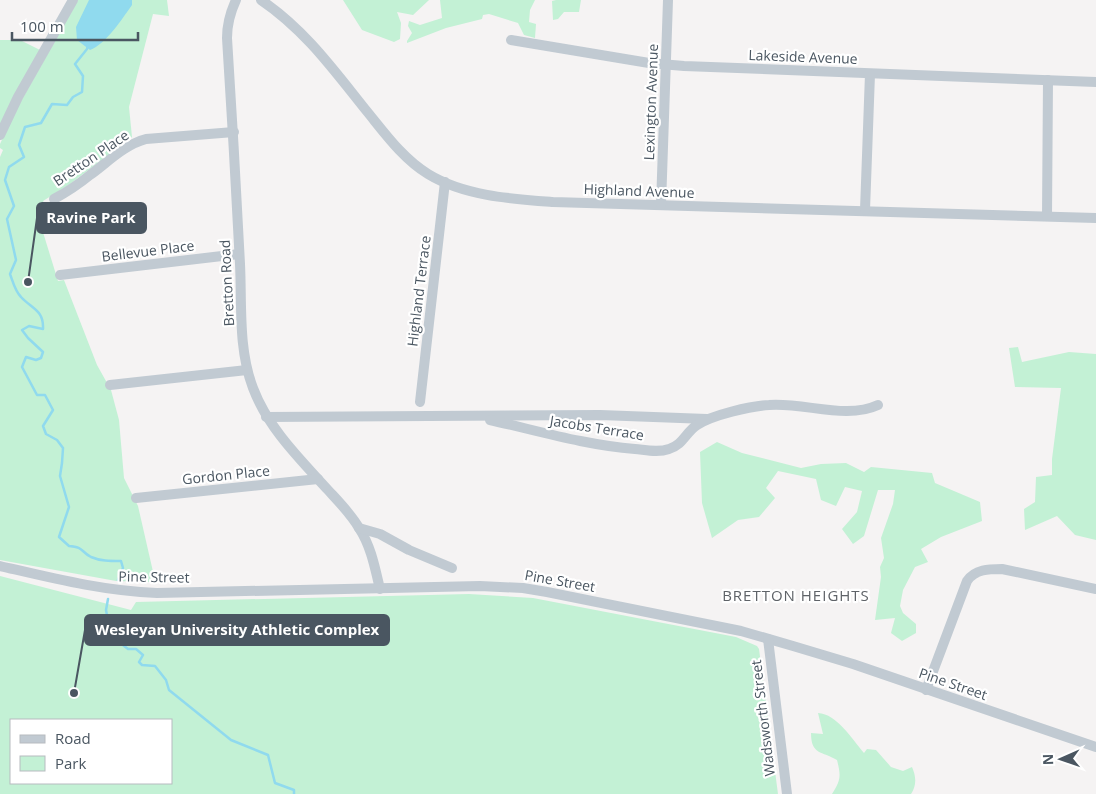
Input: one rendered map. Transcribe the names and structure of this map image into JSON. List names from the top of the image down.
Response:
{
  "streets": {
    "street": [
      "Lakeside Avenue",
      "Lexington Avenue",
      "Bretton Place",
      "Highland Avenue",
      "Bellevue Place",
      "Bretton Road",
      "Highland Terrace",
      "Jacobs Terrace",
      "Gordon Place",
      "Pine Street",
      "Wadsworth Street"
    ]
  },
  "crossings": [
    ["Lakeside Avenue", "Lexington Avenue"],
    ["Lexington Avenue", "Highland Avenue"],
    ["Bretton Place", "Bretton Road"],
    ["Highland Avenue", "Highland Terrace"],
    ["Bellevue Place", "Bretton Road"],
    ["Bretton Road", "Jacobs Terrace"],
    ["Bretton Road", "Gordon Place"],
    ["Bretton Road", "Pine Street"],
    ["Pine Street", "Wadsworth Street"]
  ],
  "districts": ["BRETTON HEIGHTS"],
  "places": ["Ravine Park", "Wesleyan University Athletic Complex"],
  "legend": ["Road", "Park"],
  "scale_bar": "100 m",
  "north": "left"
}
